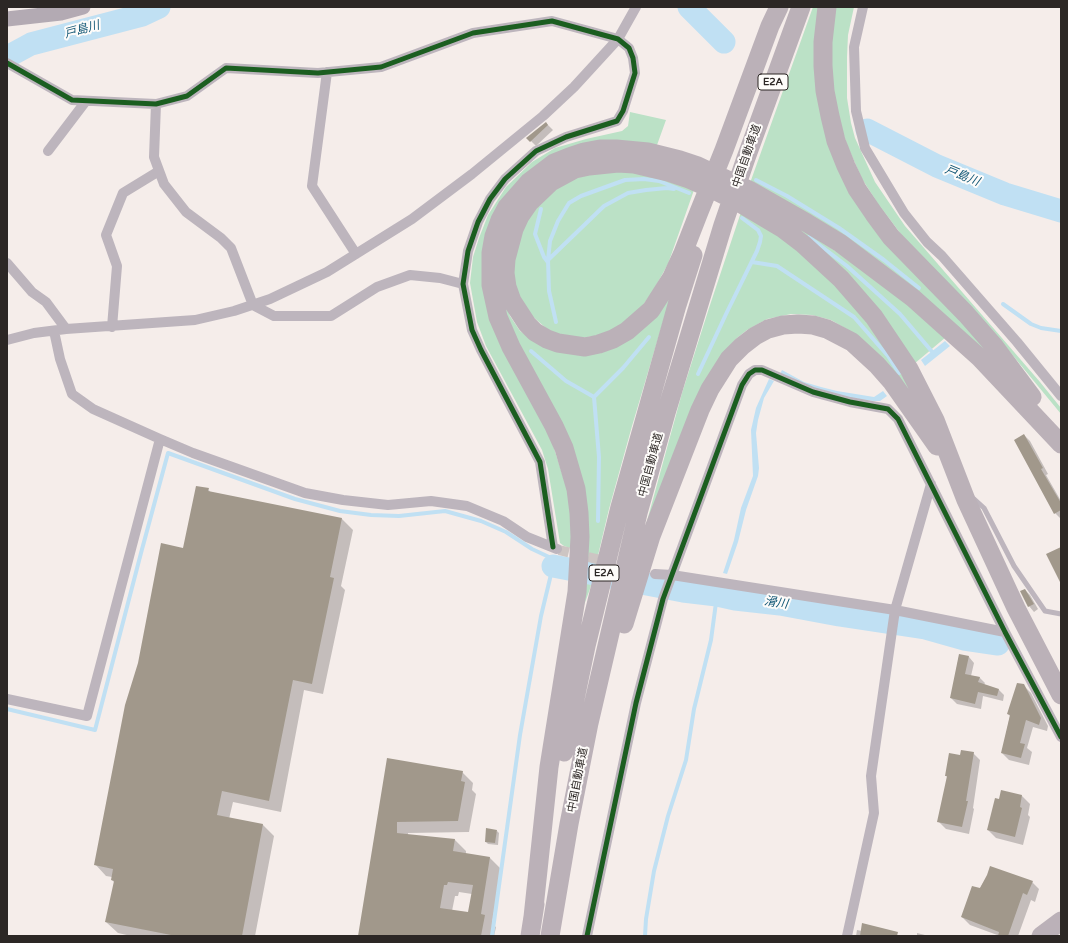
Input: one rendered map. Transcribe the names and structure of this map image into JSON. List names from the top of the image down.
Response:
{
  "streets": {
    "highway": ["E2A", "中国自動車道"]
  },
  "water": ["戸島川", "滑川"]
}
